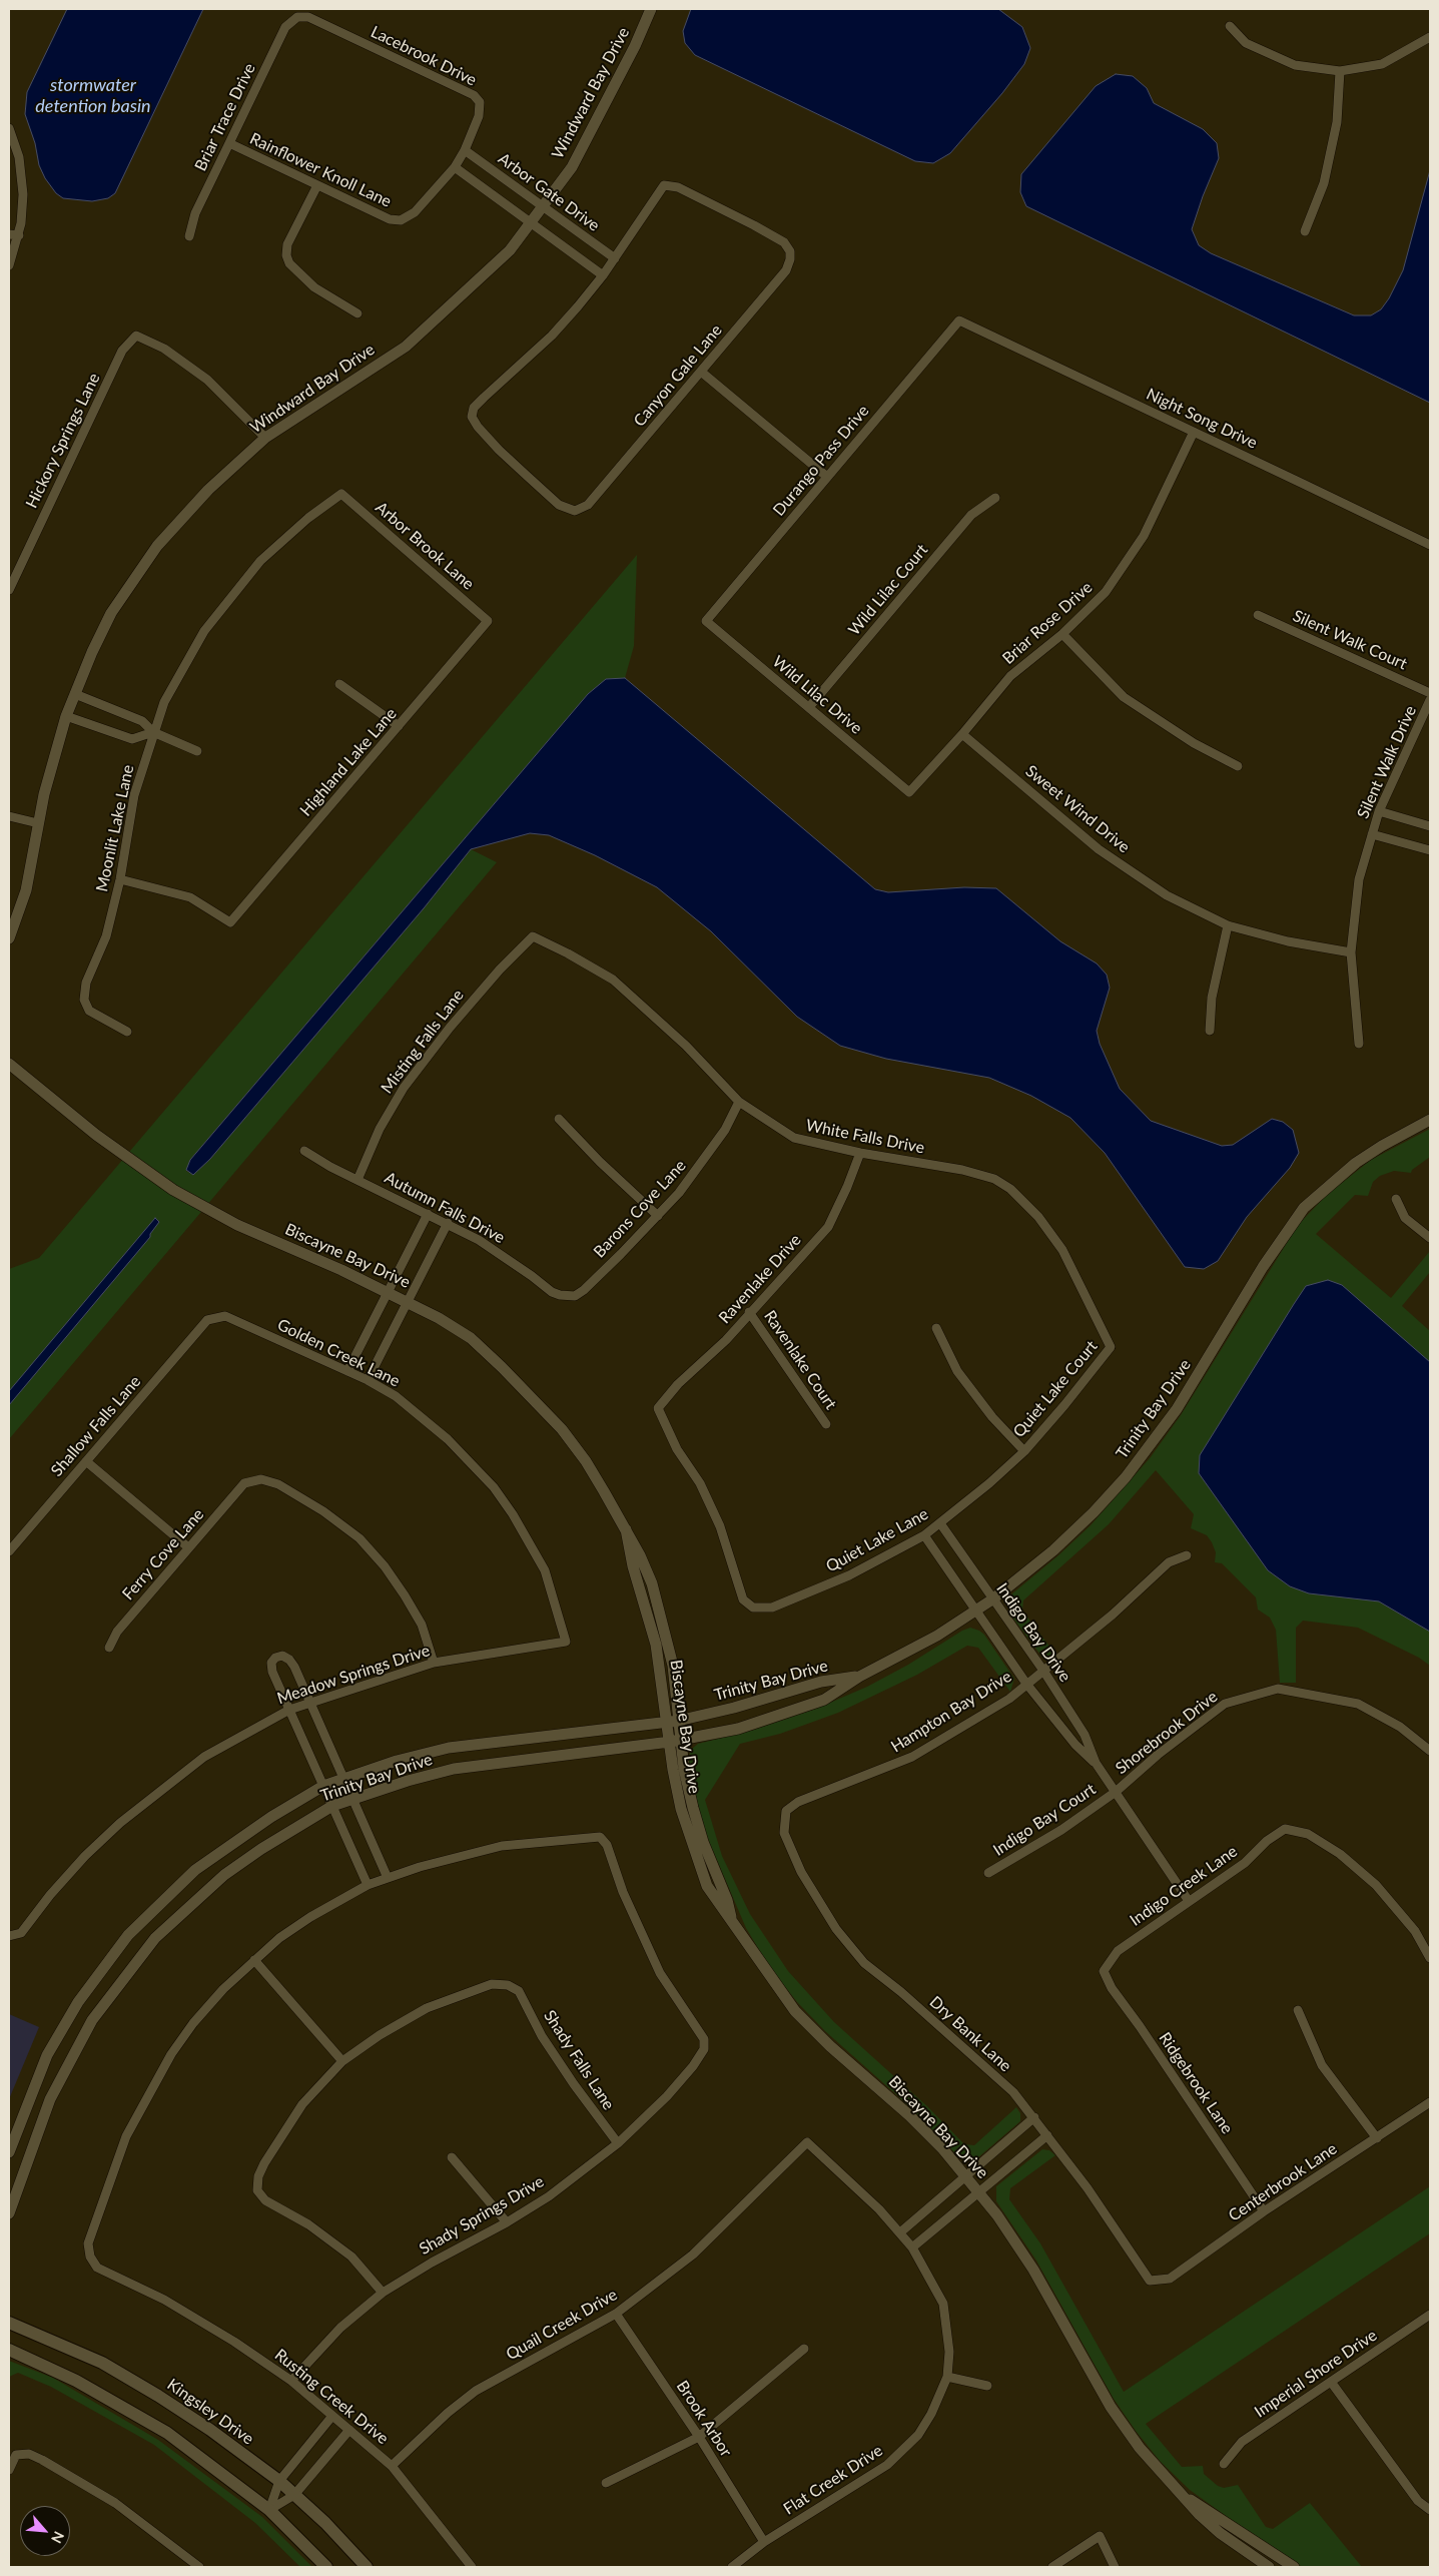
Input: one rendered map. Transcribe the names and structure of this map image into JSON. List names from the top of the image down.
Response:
{
  "streets": {
    "main road": ["Kingsley Drive"],
    "street": [
      "Lacebrook Drive",
      "Windward Bay Drive",
      "Briar Trace Drive",
      "Rainflower Knoll Lane",
      "Arbor Gate Drive",
      "Canyon Gale Lane",
      "Night Song Drive",
      "Hickory Springs Lane",
      "Durango Pass Drive",
      "Arbor Brook Lane",
      "Wild Lilac Court",
      "Briar Rose Drive",
      "Silent Walk Court",
      "Wild Lilac Drive",
      "Highland Lake Lane",
      "Silent Walk Drive",
      "Sweet Wind Drive",
      "Moonlit Lake Lane",
      "Misting Falls Lane",
      "White Falls Drive",
      "Autumn Falls Drive",
      "Barons Cove Lane",
      "Biscayne Bay Drive",
      "Ravenlake Drive",
      "Golden Creek Lane",
      "Ravenlake Court",
      "Quiet Lake Court",
      "Trinity Bay Drive",
      "Shallow Falls Lane",
      "Quiet Lake Lane",
      "Ferry Cove Lane",
      "Indigo Bay Drive",
      "Meadow Springs Drive",
      "Hampton Bay Drive",
      "Shorebrook Drive",
      "Indigo Bay Court",
      "Indigo Creek Lane",
      "Dry Bank Lane",
      "Shady Falls Lane",
      "Ridgebrook Lane",
      "Centerbrook Lane",
      "Shady Springs Drive",
      "Quail Creek Drive",
      "Imperial Shore Drive",
      "Rusting Creek Drive",
      "Brook Arbor",
      "Flat Creek Drive"
    ]
  },
  "crossings": [
    ["Lacebrook Drive", "Briar Trace Drive"],
    ["Lacebrook Drive", "Arbor Gate Drive"],
    ["Windward Bay Drive", "Arbor Gate Drive"],
    ["Windward Bay Drive", "Hickory Springs Lane"],
    ["Briar Trace Drive", "Rainflower Knoll Lane"],
    ["Arbor Gate Drive", "Canyon Gale Lane"],
    ["Night Song Drive", "Durango Pass Drive"],
    ["Night Song Drive", "Briar Rose Drive"],
    ["Durango Pass Drive", "Wild Lilac Drive"],
    ["Arbor Brook Lane", "Highland Lake Lane"],
    ["Arbor Brook Lane", "Moonlit Lake Lane"],
    ["Wild Lilac Court", "Wild Lilac Drive"],
    ["Briar Rose Drive", "Wild Lilac Drive"],
    ["Briar Rose Drive", "Sweet Wind Drive"],
    ["Highland Lake Lane", "Moonlit Lake Lane"],
    ["Silent Walk Drive", "Sweet Wind Drive"],
    ["Misting Falls Lane", "White Falls Drive"],
    ["Misting Falls Lane", "Autumn Falls Drive"],
    ["White Falls Drive", "Barons Cove Lane"],
    ["White Falls Drive", "Ravenlake Drive"],
    ["White Falls Drive", "Quiet Lake Court"],
    ["Autumn Falls Drive", "Barons Cove Lane"],
    ["Biscayne Bay Drive", "Trinity Bay Drive"],
    ["Ravenlake Drive", "Ravenlake Court"],
    ["Ravenlake Drive", "Quiet Lake Lane"],
    ["Golden Creek Lane", "Shallow Falls Lane"],
    ["Golden Creek Lane", "Meadow Springs Drive"],
    ["Quiet Lake Court", "Quiet Lake Lane"],
    ["Trinity Bay Drive", "Indigo Bay Drive"],
    ["Quiet Lake Lane", "Indigo Bay Drive"],
    ["Ferry Cove Lane", "Meadow Springs Drive"],
    ["Indigo Bay Drive", "Hampton Bay Drive"],
    ["Indigo Bay Drive", "Shorebrook Drive"],
    ["Indigo Bay Drive", "Indigo Bay Court"],
    ["Indigo Bay Drive", "Indigo Creek Lane"],
    ["Hampton Bay Drive", "Dry Bank Lane"],
    ["Shorebrook Drive", "Indigo Bay Court"],
    ["Indigo Creek Lane", "Ridgebrook Lane"],
    ["Dry Bank Lane", "Centerbrook Lane"],
    ["Shady Falls Lane", "Shady Springs Drive"],
    ["Ridgebrook Lane", "Centerbrook Lane"],
    ["Shady Springs Drive", "Rusting Creek Drive"],
    ["Quail Creek Drive", "Rusting Creek Drive"],
    ["Quail Creek Drive", "Brook Arbor"],
    ["Quail Creek Drive", "Flat Creek Drive"],
    ["Brook Arbor", "Flat Creek Drive"]
  ],
  "water": ["stormwater detention basin"],
  "north": "bottom right"
}
